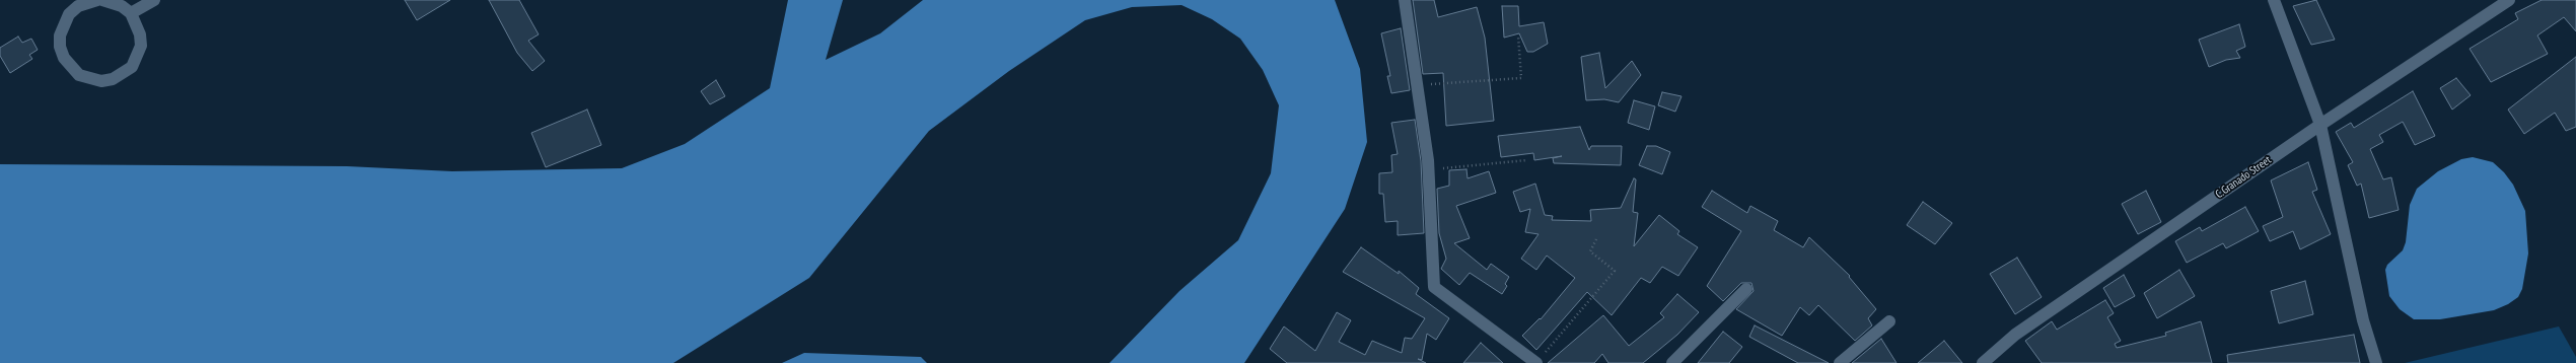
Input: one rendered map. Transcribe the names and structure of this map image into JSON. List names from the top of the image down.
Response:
{
  "streets": {
    "street": ["C.Granado Street"]
  }
}
